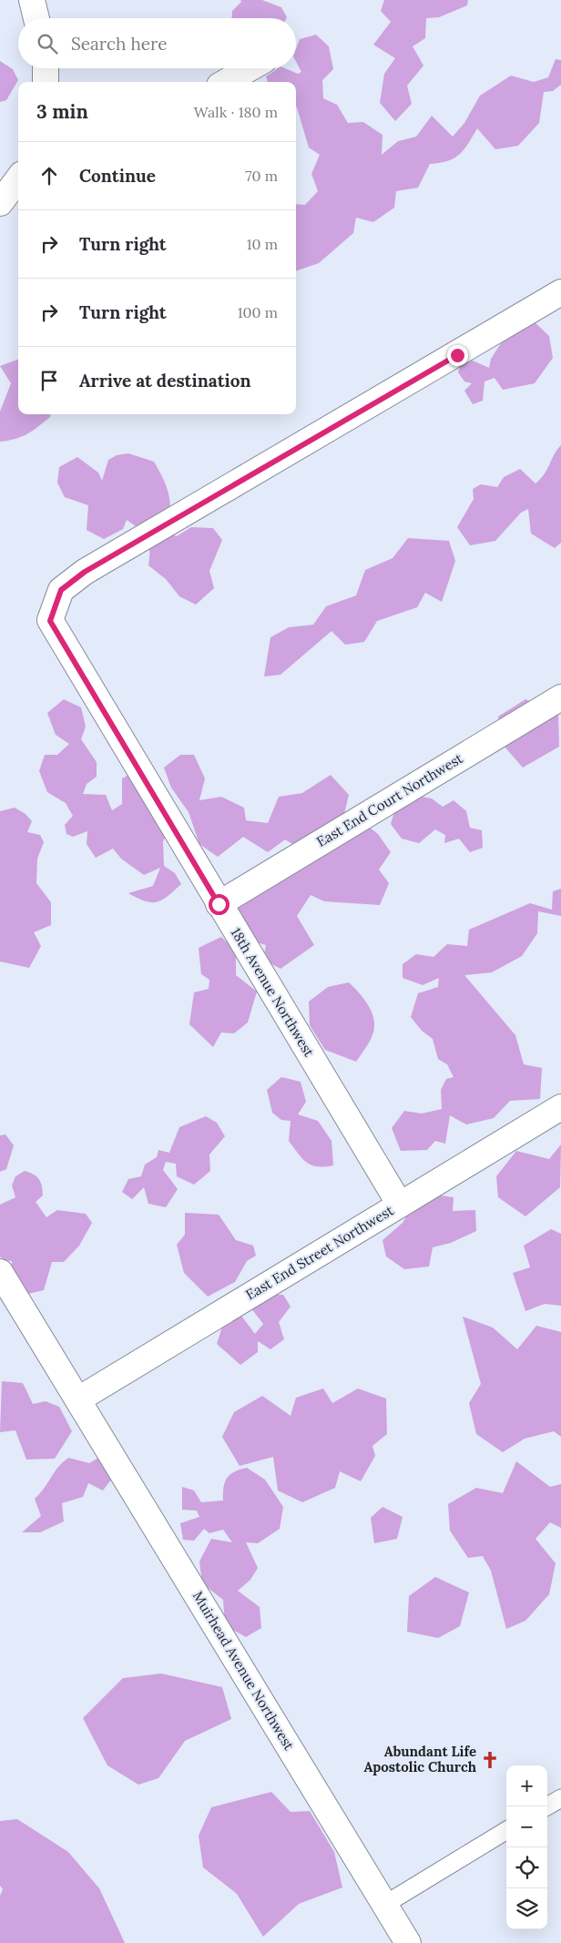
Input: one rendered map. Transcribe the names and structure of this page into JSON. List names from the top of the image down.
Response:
{
  "streets": {
    "street": [
      "East End Court Northwest",
      "18th Avenue Northwest",
      "East End Street Northwest",
      "Muirhead Avenue Northwest"
    ]
  },
  "crossings": [
    ["East End Court Northwest", "18th Avenue Northwest"],
    ["18th Avenue Northwest", "East End Street Northwest"],
    ["East End Street Northwest", "Muirhead Avenue Northwest"]
  ],
  "places": {
    "church": ["Abundant Life Apostolic Church"]
  },
  "page": {
    "search": "Search here",
    "heading": ["3 min", "Walk · 180 m"],
    "list": [
      ["Continue", "70 m"],
      ["Turn right", "10 m"],
      ["Turn right", "100 m"],
      "Arrive at destination"
    ],
    "map_buttons": ["+", "−"]
  }
}
